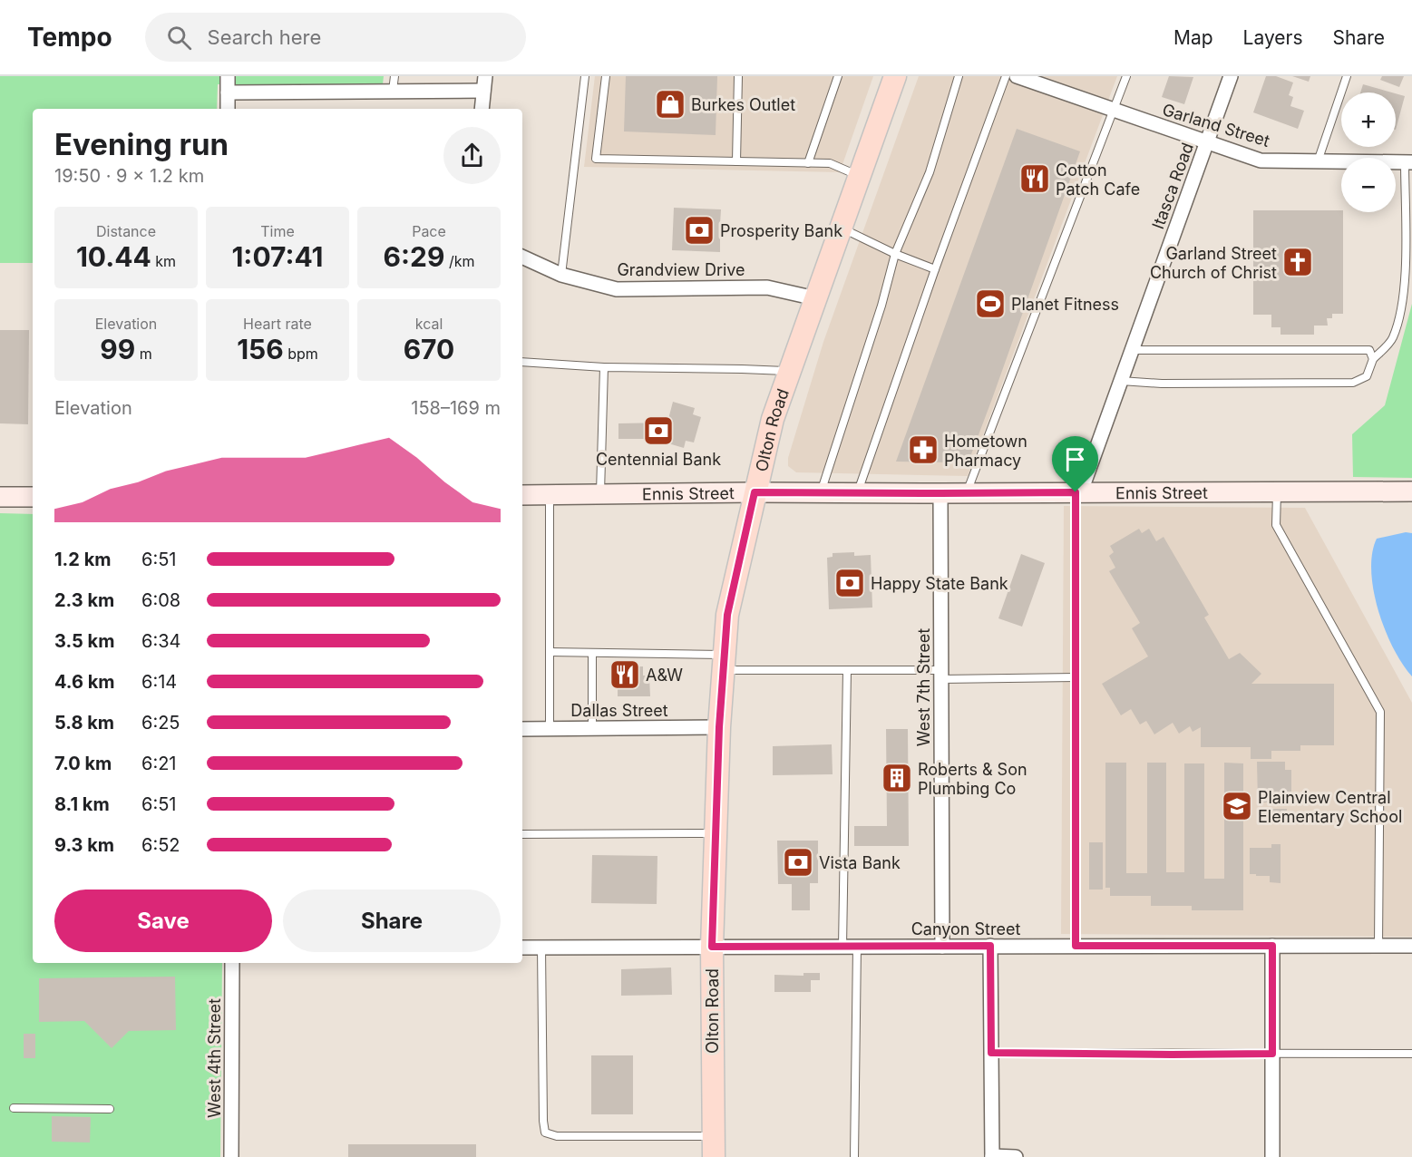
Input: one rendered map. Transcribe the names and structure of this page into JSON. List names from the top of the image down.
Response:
{
  "streets": {
    "main road": ["Olton Road", "Ennis Street"],
    "street": [
      "Garland Street",
      "Itasca Road",
      "Grandview Drive",
      "West 7th Street",
      "Dallas Street",
      "Canyon Street",
      "West 4th Street"
    ]
  },
  "crossings": [
    ["Garland Street", "Itasca Road"],
    ["Itasca Road", "Ennis Street"],
    ["Grandview Drive", "Olton Road"],
    ["Olton Road", "Ennis Street"],
    ["Olton Road", "Dallas Street"],
    ["Olton Road", "Canyon Street"],
    ["Ennis Street", "West 7th Street"],
    ["West 7th Street", "Canyon Street"]
  ],
  "places": {
    "shop": ["Burkes Outlet"],
    "restaurant": ["Cotton Patch Cafe", "A&W"],
    "bank": [
      "Prosperity Bank",
      "Centennial Bank",
      "Happy State Bank",
      "Vista Bank"
    ],
    "church": ["Garland Street Church of Christ"],
    "sports": ["Planet Fitness"],
    "pharmacy": ["Hometown Pharmacy"],
    "building": ["Roberts & Son Plumbing Co"],
    "school or university": ["Plainview Central Elementary School"]
  },
  "page": {
    "header": "Tempo",
    "search": "Search here",
    "nav": ["Map", "Layers", "Share"],
    "map_buttons": ["+", "−"],
    "heading": ["Evening run", "19:50 · 9 × 1.2 km"],
    "stats": [
      ["Distance", "10.44 km"],
      ["Time", "1:07:41"],
      ["Pace", "6:29 /km"],
      ["Elevation", "99 m"],
      ["Heart rate", "156 bpm"],
      ["kcal", "670"]
    ],
    "chart": ["Elevation", "158–169 m"],
    "list": [
      {
        "name": "1.2 km",
        "note": "6:51"
      },
      {
        "name": "2.3 km",
        "note": "6:08"
      },
      {
        "name": "3.5 km",
        "note": "6:34"
      },
      {
        "name": "4.6 km",
        "note": "6:14"
      },
      {
        "name": "5.8 km",
        "note": "6:25"
      },
      {
        "name": "7.0 km",
        "note": "6:21"
      },
      {
        "name": "8.1 km",
        "note": "6:51"
      },
      {
        "name": "9.3 km",
        "note": "6:52"
      }
    ],
    "buttons": ["Save", "Share"]
  }
}
